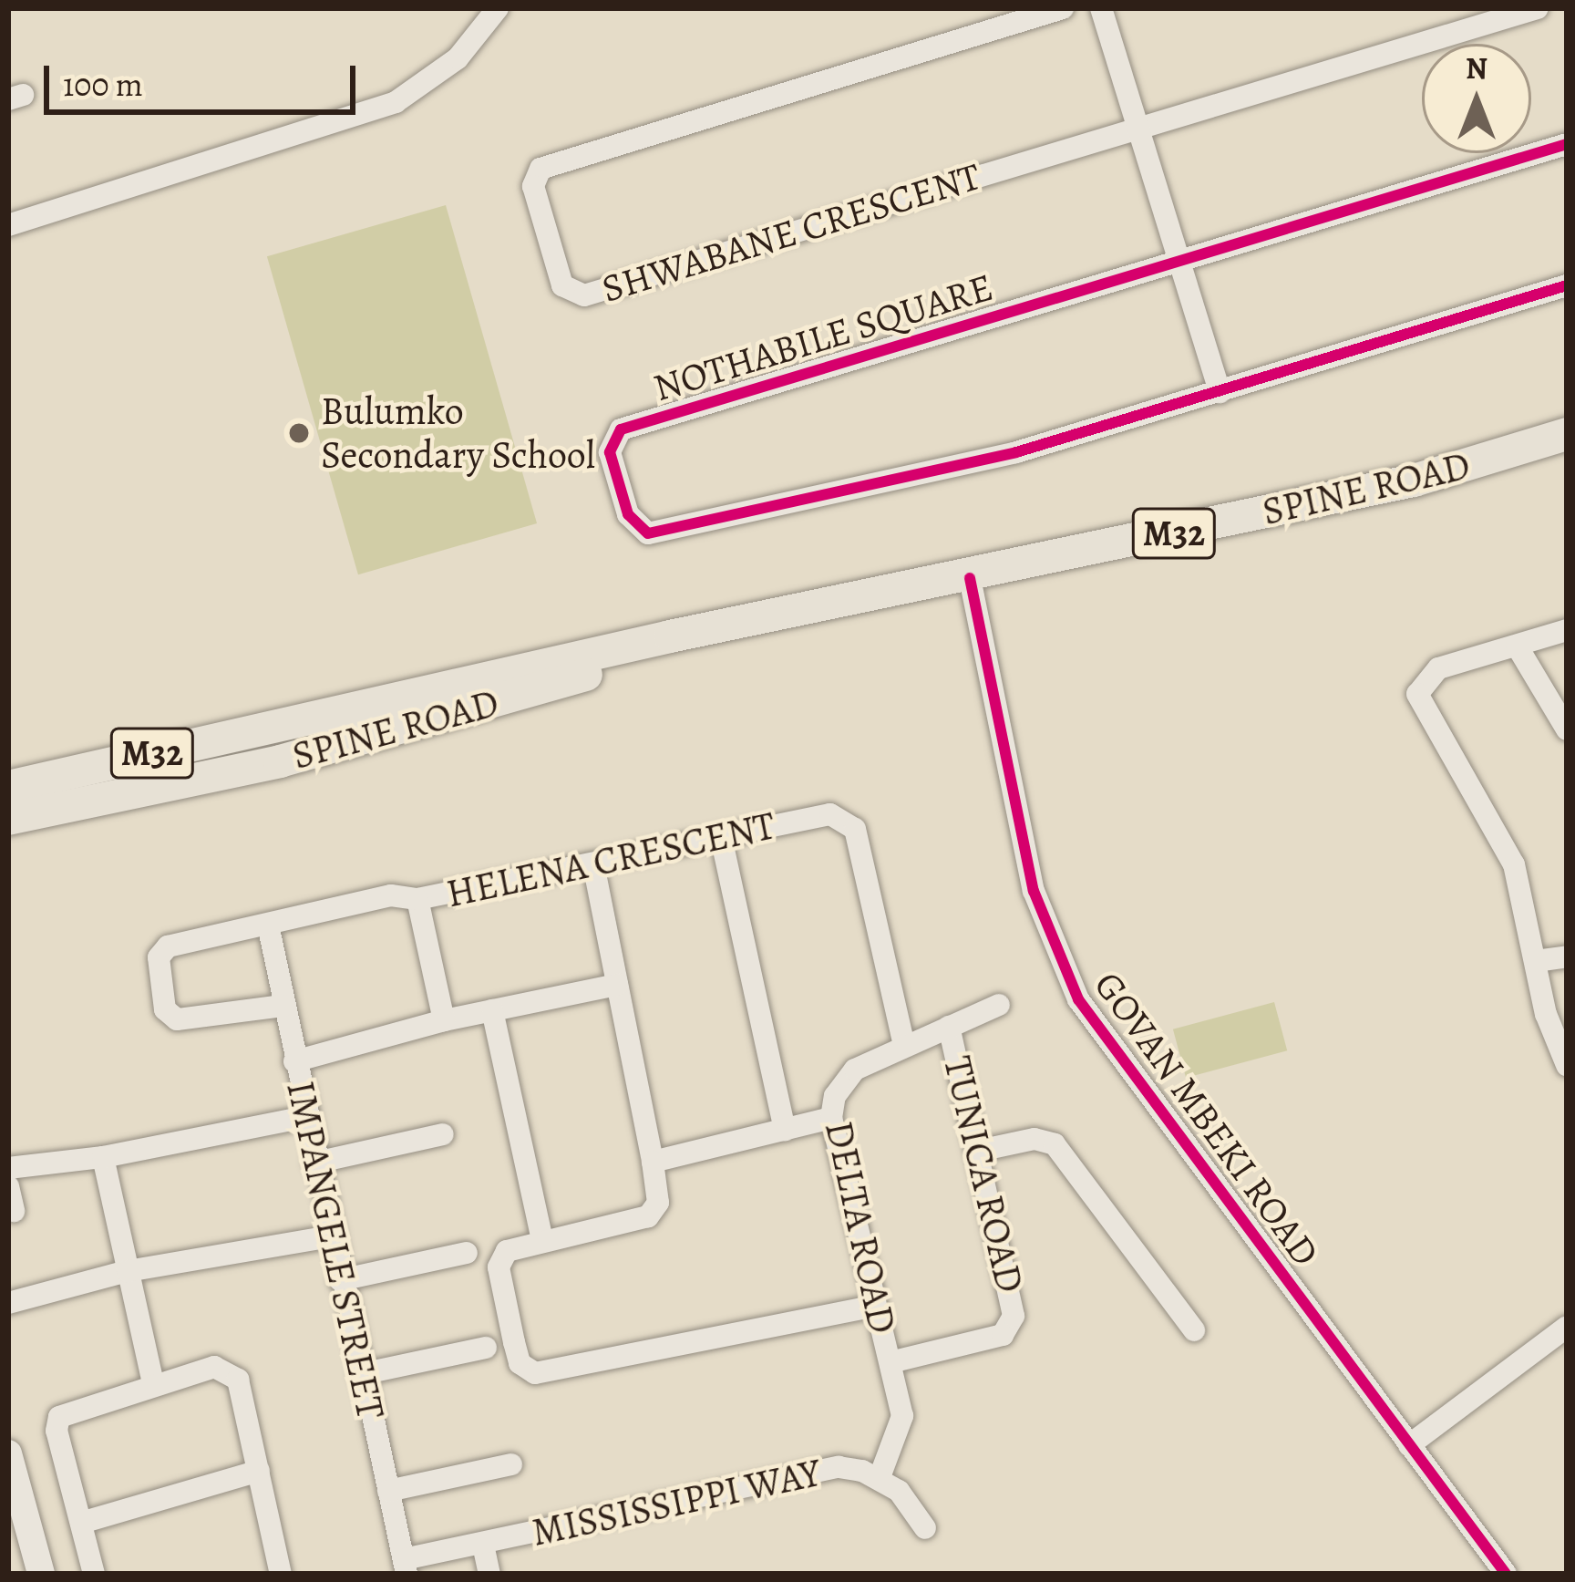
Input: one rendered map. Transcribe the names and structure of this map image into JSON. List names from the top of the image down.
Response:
{
  "streets": {
    "main road": ["SPINE ROAD", "M32"],
    "street": [
      "SHWABANE CRESCENT",
      "NOTHABILE SQUARE",
      "HELENA CRESCENT",
      "GOVAN MBEKI ROAD",
      "TUNICA ROAD",
      "DELTA ROAD",
      "IMPANGELE STREET",
      "MISSISSIPPI WAY"
    ]
  },
  "crossings": [
    ["SPINE ROAD", "GOVAN MBEKI ROAD"],
    ["HELENA CRESCENT", "DELTA ROAD"],
    ["TUNICA ROAD", "DELTA ROAD"],
    ["DELTA ROAD", "MISSISSIPPI WAY"],
    ["IMPANGELE STREET", "MISSISSIPPI WAY"]
  ],
  "places": ["Bulumko Secondary School"],
  "scale_bar": "100 m",
  "north": "top"
}
